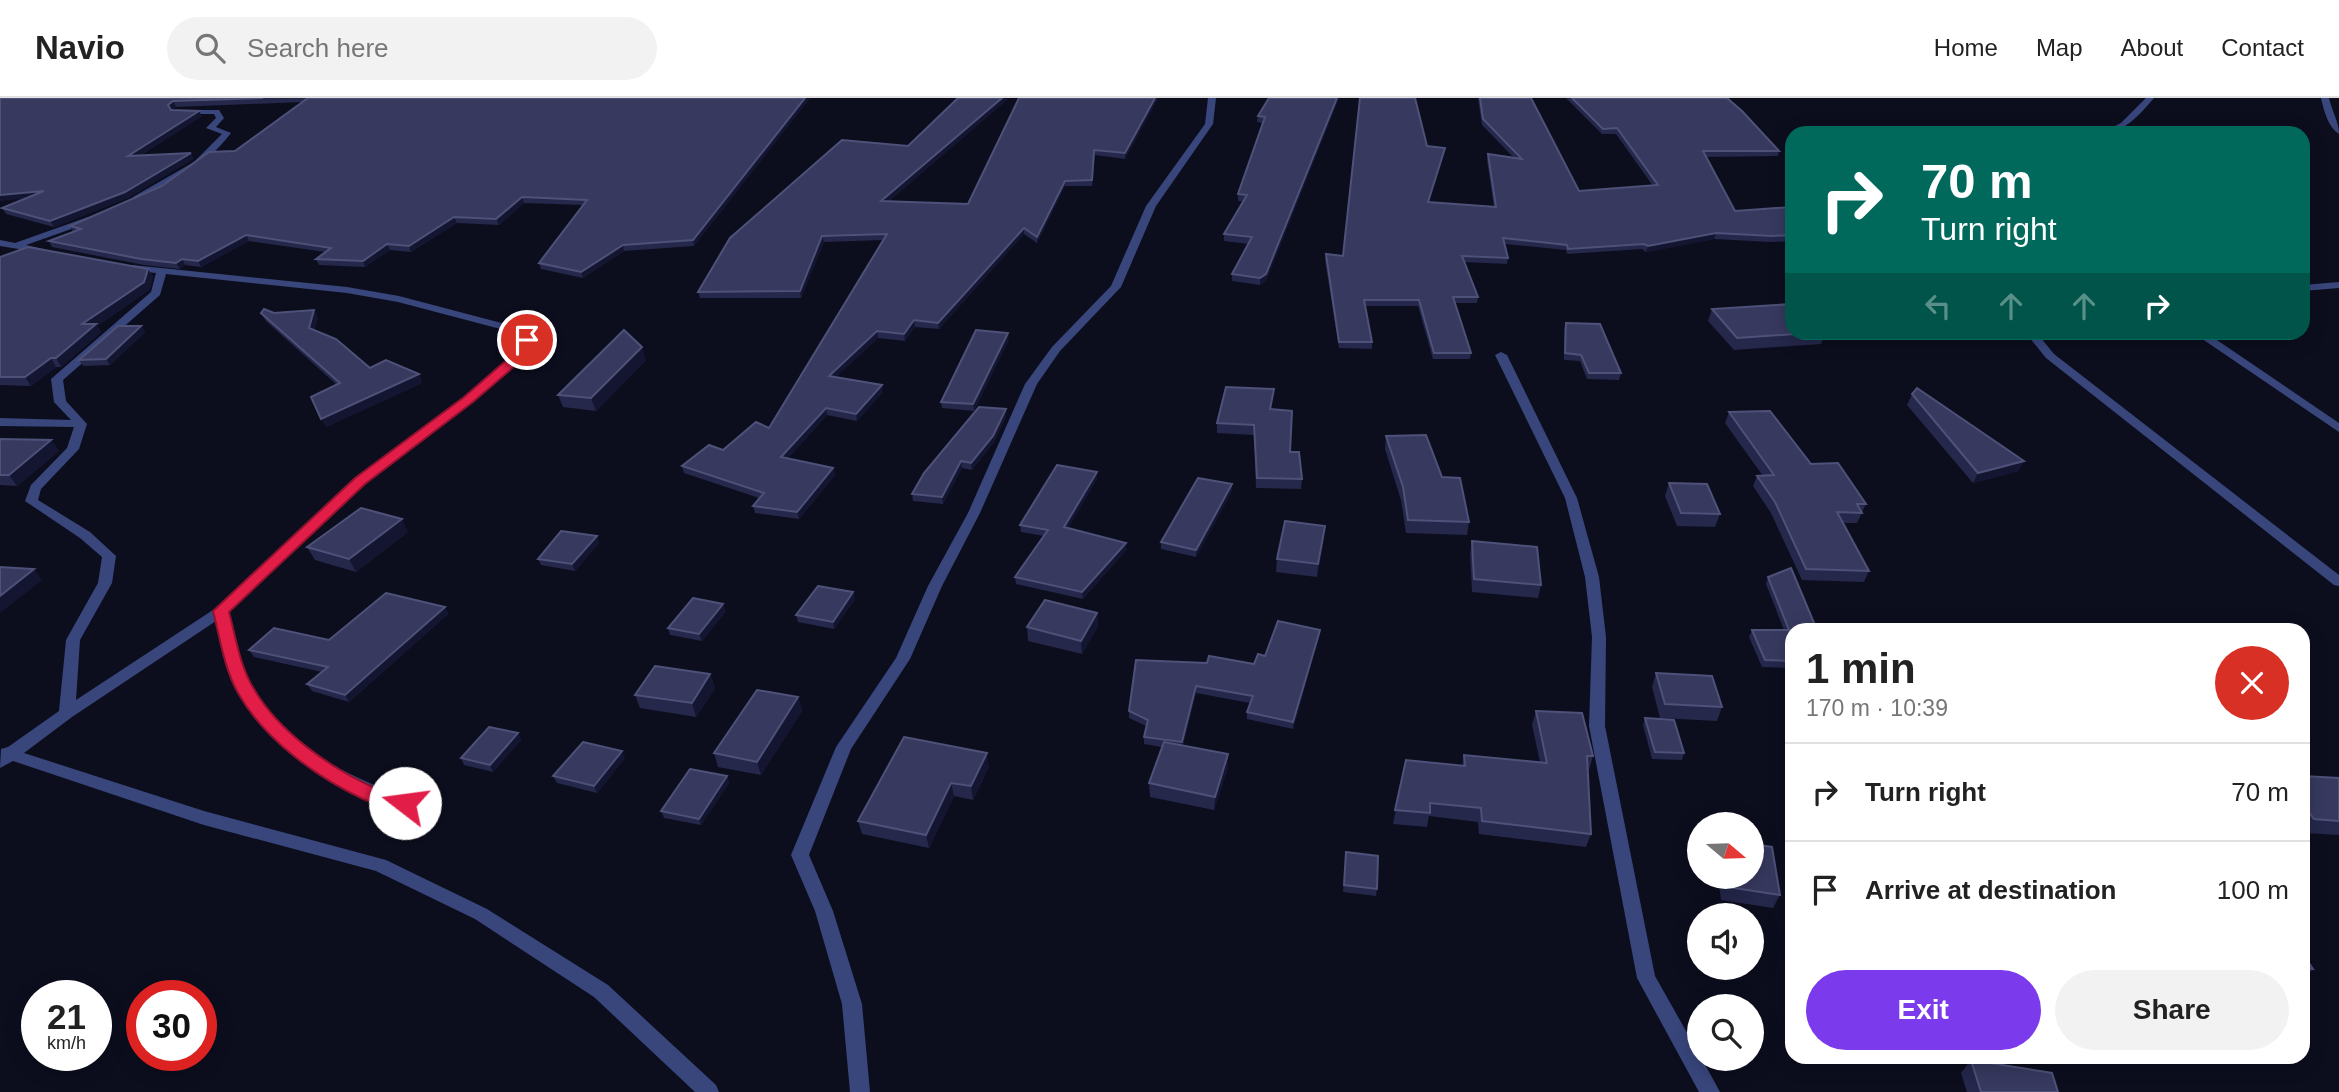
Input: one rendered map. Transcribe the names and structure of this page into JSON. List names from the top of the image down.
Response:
{
  "north": "right",
  "page": {
    "header": "Navio",
    "search": "Search here",
    "nav": [
      "Home",
      "Map",
      "About",
      "Contact"
    ],
    "turn": ["70 m", "Turn right"],
    "heading": ["1 min", "170 m · 10:39"],
    "list": [
      {
        "name": "Turn right",
        "value": "70 m"
      },
      {
        "name": "Arrive at destination",
        "value": "100 m"
      }
    ],
    "buttons": ["Exit", "Share"],
    "speed": "21 km/h",
    "limit": "30"
  }
}
